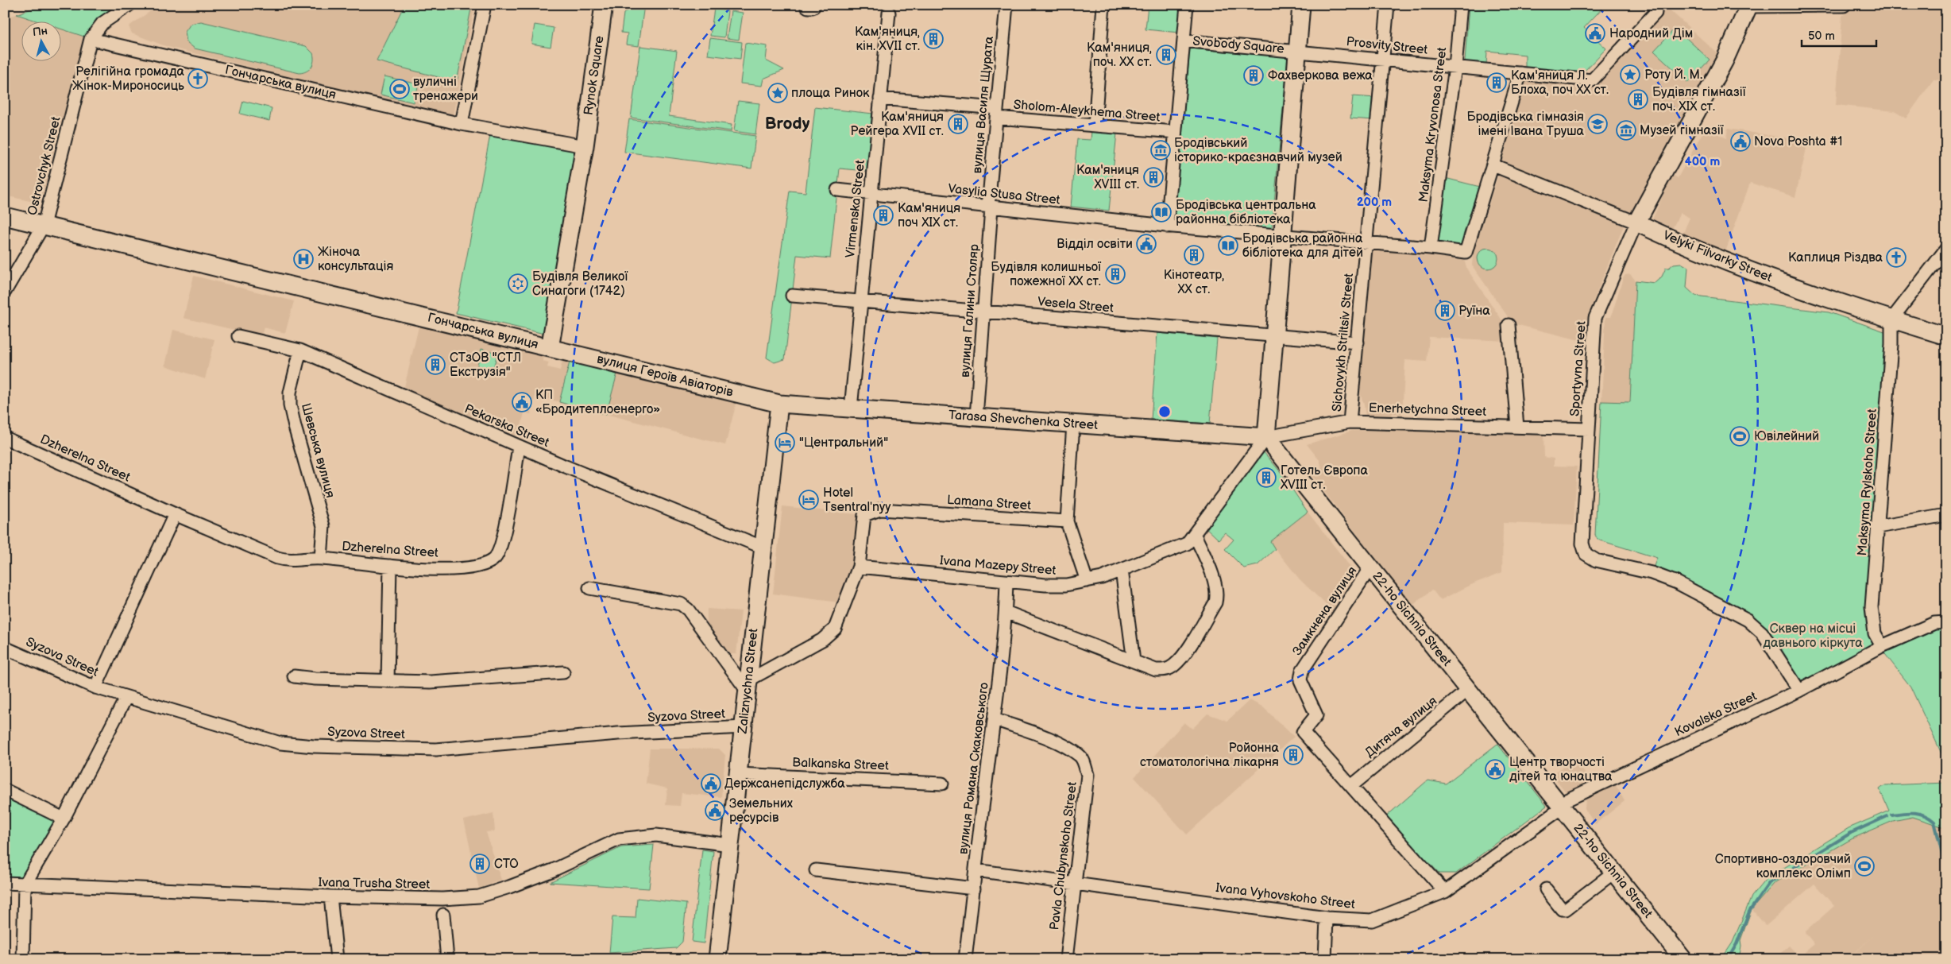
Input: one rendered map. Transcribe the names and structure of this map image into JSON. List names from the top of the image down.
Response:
{
  "streets": {
    "main road": [
      "Svobody Square",
      "Rynok Square",
      "Гончарська вулиця",
      "Velyki Filvarky Street",
      "вулиця Героїв Авіаторів",
      "Tarasa Shevchenka Street",
      "22-ho Sichnia Street",
      "Zaliznychna Street"
    ],
    "street": [
      "Prosvity Street",
      "вулиця Василя Щурата",
      "Sholom-Aleykhema Street",
      "Maksyma Kryvonosa Street",
      "Ostrovchyk Street",
      "Vasylia Stusa Street",
      "Virmenska Street",
      "Vesela Street",
      "вулиця Галини Столяр",
      "Sichovykh Striltsiv Street",
      "Sportyvna Street",
      "Enerhetychna Street",
      "Pekarska Street",
      "Шевська вулиця",
      "Dzherelna Street",
      "Maksyma Rylskoho Street",
      "Lamana Street",
      "Ivana Mazepy Street",
      "Замкнена вулиця",
      "Syzova Street",
      "Kovalska Street",
      "Дитяча вулиця",
      "Balkanska Street",
      "вулиця Романа Скаковського",
      "Pavla Chubynskoho Street",
      "Ivana Trusha Street",
      "Ivana Vyhovskoho Street"
    ]
  },
  "crossings": [
    ["Svobody Square", "Prosvity Street"],
    ["Svobody Square", "Sholom-Aleykhema Street"],
    ["Svobody Square", "Vasylia Stusa Street"],
    ["Prosvity Street", "Maksyma Kryvonosa Street"],
    ["Prosvity Street", "Sichovykh Striltsiv Street"],
    ["Rynok Square", "Гончарська вулиця"],
    ["Гончарська вулиця", "Ostrovchyk Street"],
    ["Гончарська вулиця", "вулиця Героїв Авіаторів"],
    ["вулиця Василя Щурата", "Sholom-Aleykhema Street"],
    ["вулиця Василя Щурата", "Vasylia Stusa Street"],
    ["вулиця Василя Щурата", "вулиця Галини Столяр"],
    ["Sholom-Aleykhema Street", "Virmenska Street"],
    ["Vasylia Stusa Street", "Virmenska Street"],
    ["Vasylia Stusa Street", "вулиця Галини Столяр"],
    ["Virmenska Street", "Vesela Street"],
    ["Virmenska Street", "Tarasa Shevchenka Street"],
    ["Velyki Filvarky Street", "Sportyvna Street"],
    ["Velyki Filvarky Street", "Maksyma Rylskoho Street"],
    ["Vesela Street", "вулиця Галини Столяр"],
    ["Vesela Street", "Sichovykh Striltsiv Street"],
    ["вулиця Галини Столяр", "Tarasa Shevchenka Street"],
    ["Sichovykh Striltsiv Street", "Enerhetychna Street"],
    ["Sportyvna Street", "Enerhetychna Street"],
    ["Sportyvna Street", "Kovalska Street"],
    ["вулиця Героїв Авіаторів", "Tarasa Shevchenka Street"],
    ["вулиця Героїв Авіаторів", "Zaliznychna Street"],
    ["Enerhetychna Street", "Tarasa Shevchenka Street"],
    ["Enerhetychna Street", "Ivana Mazepy Street"],
    ["Enerhetychna Street", "22-ho Sichnia Street"],
    ["Tarasa Shevchenka Street", "Ivana Mazepy Street"],
    ["Tarasa Shevchenka Street", "22-ho Sichnia Street"],
    ["Tarasa Shevchenka Street", "Zaliznychna Street"],
    ["Pekarska Street", "Шевська вулиця"],
    ["Pekarska Street", "Dzherelna Street"],
    ["Pekarska Street", "Zaliznychna Street"],
    ["Шевська вулиця", "Dzherelna Street"],
    ["Maksyma Rylskoho Street", "Kovalska Street"],
    ["Lamana Street", "Ivana Mazepy Street"],
    ["Ivana Mazepy Street", "22-ho Sichnia Street"],
    ["Ivana Mazepy Street", "вулиця Романа Скаковського"],
    ["Замкнена вулиця", "22-ho Sichnia Street"],
    ["Замкнена вулиця", "Дитяча вулиця"],
    ["22-ho Sichnia Street", "Kovalska Street"],
    ["22-ho Sichnia Street", "Дитяча вулиця"],
    ["22-ho Sichnia Street", "Ivana Vyhovskoho Street"],
    ["Syzova Street", "Zaliznychna Street"],
    ["Zaliznychna Street", "Balkanska Street"],
    ["Zaliznychna Street", "Ivana Trusha Street"],
    ["Kovalska Street", "Ivana Vyhovskoho Street"],
    ["вулиця Романа Скаковського", "Pavla Chubynskoho Street"],
    ["вулиця Романа Скаковського", "Ivana Vyhovskoho Street"],
    ["Pavla Chubynskoho Street", "Ivana Vyhovskoho Street"]
  ],
  "districts": ["Brody"],
  "parks": ["Сквер на місці давнього кіркута"],
  "places": {
    "public building": [
      "Народний Дім",
      "Nova Poshta #1",
      "Відділ освіти",
      "КП «Бродитеплоенерго»",
      "Центр творчості дітей та юнацтва",
      "Держсанепідслужба",
      "Земельних ресурсів"
    ],
    "building": [
      "Кам'яниця, кін. XVII ст.",
      "Кам'яниця, поч. XX ст.",
      "Фахверкова вежа",
      "Кам'яниця Л. Блоха, поч XX ст.",
      "Будівля гімназії поч. XIX ст.",
      "Кам'яниця Рейгера XVII ст.",
      "Кам'яниця XVIII ст.",
      "Кам'яниця поч XIX ст.",
      "Кінотеатр, XX ст.",
      "Будівля колишньої пожежної XX ст.",
      "Руїна",
      "СТзОВ \"СТЛ Екструзія\"",
      "Готель Європа XVIII ст.",
      "Ройонна стоматологічна лікарня",
      "СТО"
    ],
    "place": ["Роту Й. М.", "площа Ринок"],
    "church": ["Релігійна громада Жінок-Мироносиць", "Каплиця Різдва"],
    "sports": ["вуличні тренажери", "Ювілейний", "Спортивно-оздоровчий комплекс Олімп"],
    "school or university": ["Бродівська гімназія імені Івана Труша"],
    "museum": ["Музей гімназії", "Бродівський історико-краєзнавчий музей"],
    "library": ["Бродівська центральна районна бібліотека", "Бродівська районна бібліотека для дітей"],
    "hospital": ["Жіноча консультація"],
    "synagogue": ["Будівля Великої Синагоги (1742)"],
    "hotel": ["\"Центральний\"", "Hotel Tsentralʹnyy"]
  },
  "scale_bar": "50 m",
  "north": "top",
  "rings": ["400 m", "200 m"]
}
